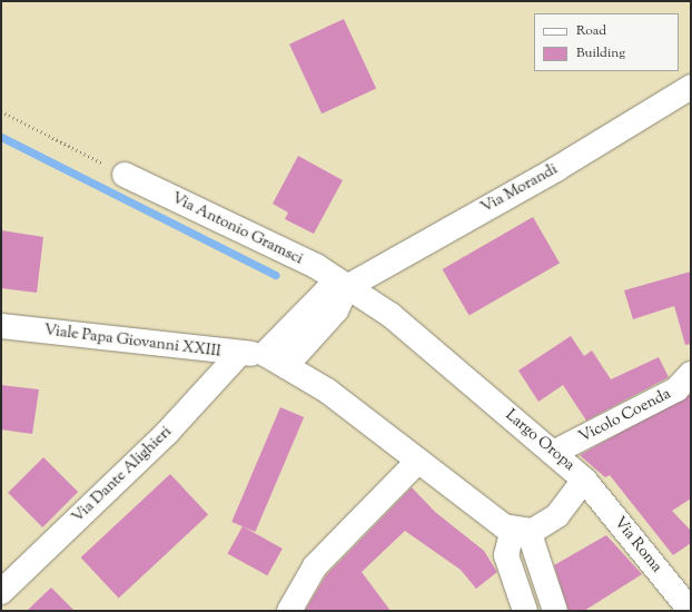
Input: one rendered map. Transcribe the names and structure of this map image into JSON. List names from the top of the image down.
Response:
{
  "streets": {
    "street": [
      "Via Morandi",
      "Via Antonio Gramsci",
      "Viale Papa Giovanni XXIII",
      "Vicolo Coenda",
      "Largo Oropa",
      "Via Dante Alighieri",
      "Via Roma"
    ]
  },
  "crossings": [
    ["Via Morandi", "Via Antonio Gramsci"],
    ["Via Morandi", "Largo Oropa"],
    ["Via Antonio Gramsci", "Largo Oropa"],
    ["Viale Papa Giovanni XXIII", "Via Dante Alighieri"],
    ["Vicolo Coenda", "Largo Oropa"],
    ["Largo Oropa", "Via Roma"]
  ],
  "legend": ["Road", "Building"]
}
